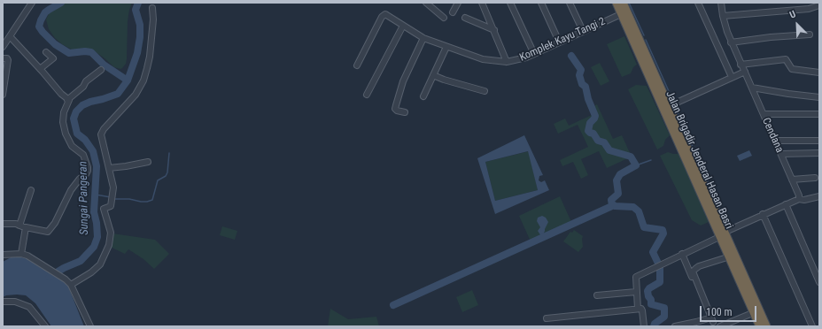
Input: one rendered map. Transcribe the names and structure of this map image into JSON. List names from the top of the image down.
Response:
{
  "streets": {
    "highway": ["Jalan Brigadir Jenderal Hasan Basri"],
    "street": ["Komplek Kayu Tangi 2", "Cendana"]
  },
  "crossings": [
    ["Komplek Kayu Tangi 2", "Jalan Brigadir Jenderal Hasan Basri"]
  ],
  "water": ["Sungai Pangeran"],
  "scale_bar": "100 m",
  "north": "top left"
}
